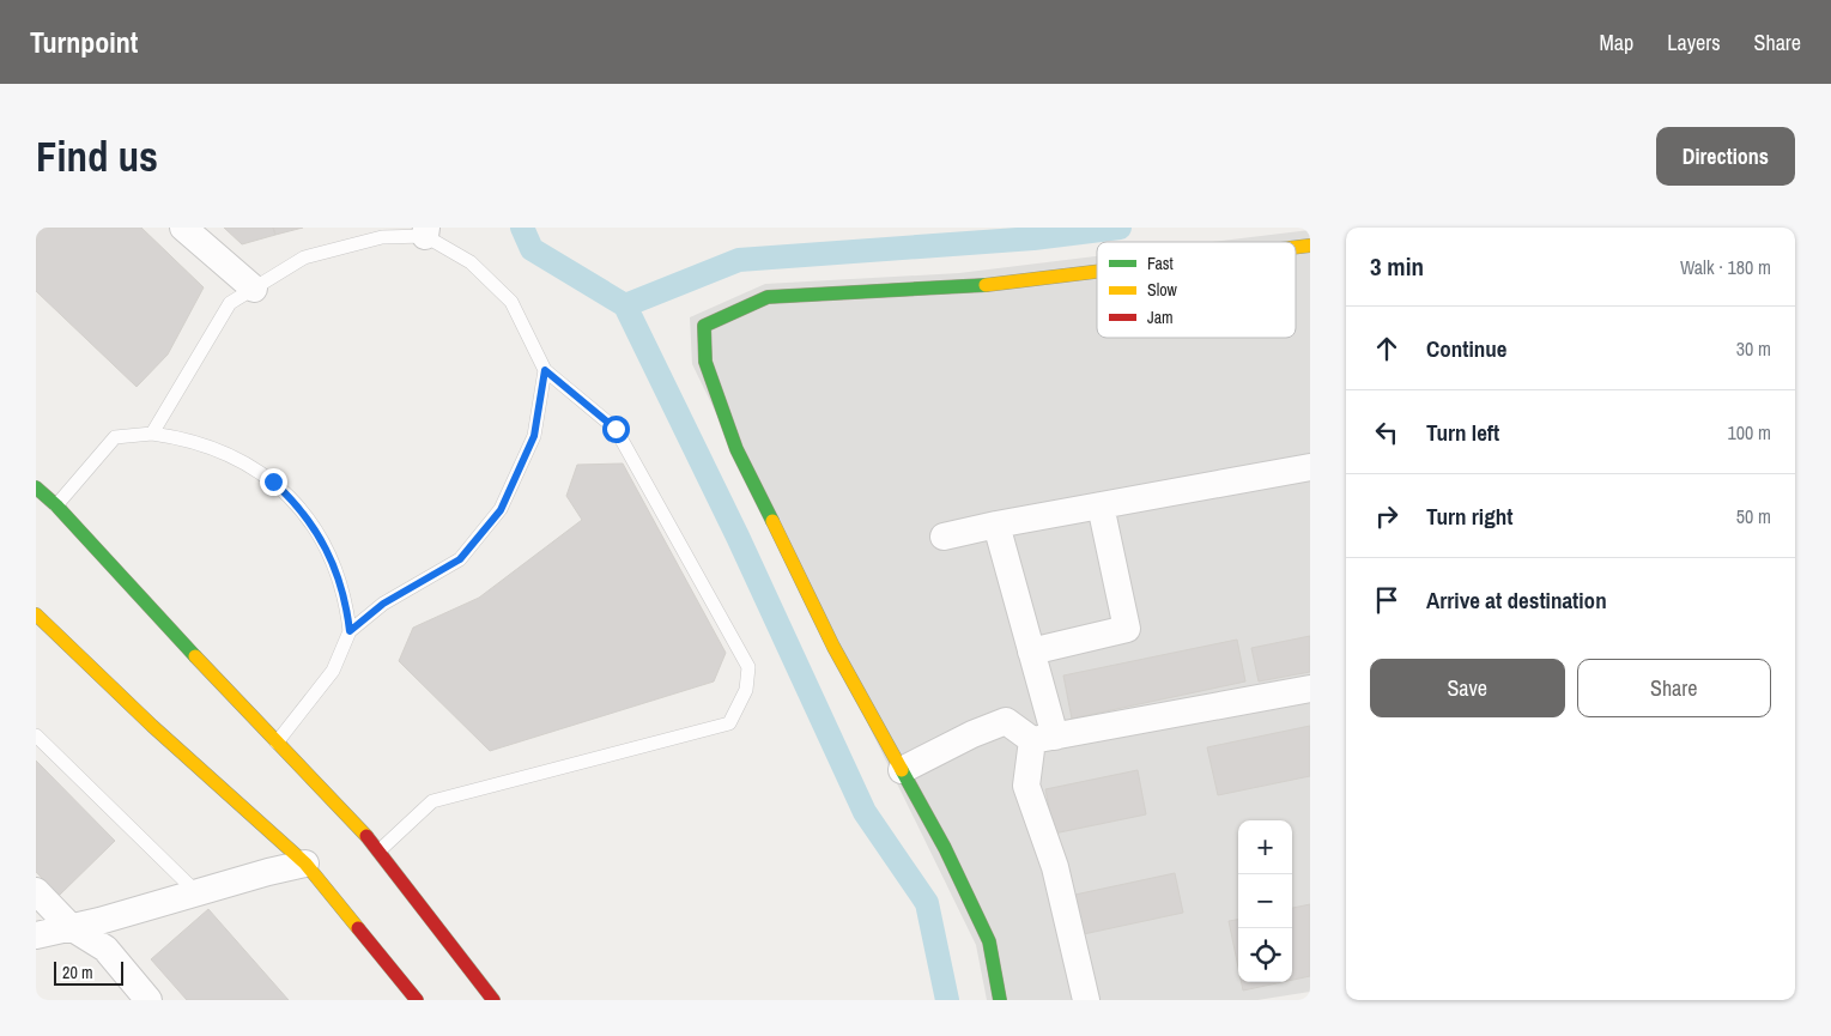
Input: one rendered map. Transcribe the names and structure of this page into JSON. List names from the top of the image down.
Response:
{
  "legend": ["Fast", "Slow", "Jam"],
  "scale_bar": "20 m",
  "page": {
    "header": "Turnpoint",
    "nav": ["Map", "Layers", "Share"],
    "buttons": [
      "Directions",
      ["Save", "Share"]
    ],
    "title": "Find us",
    "heading": ["3 min", "Walk · 180 m"],
    "list": [
      ["Continue", "30 m"],
      ["Turn left", "100 m"],
      ["Turn right", "50 m"],
      "Arrive at destination"
    ],
    "map_buttons": ["+", "−"],
    "scale": "20 m"
  }
}
